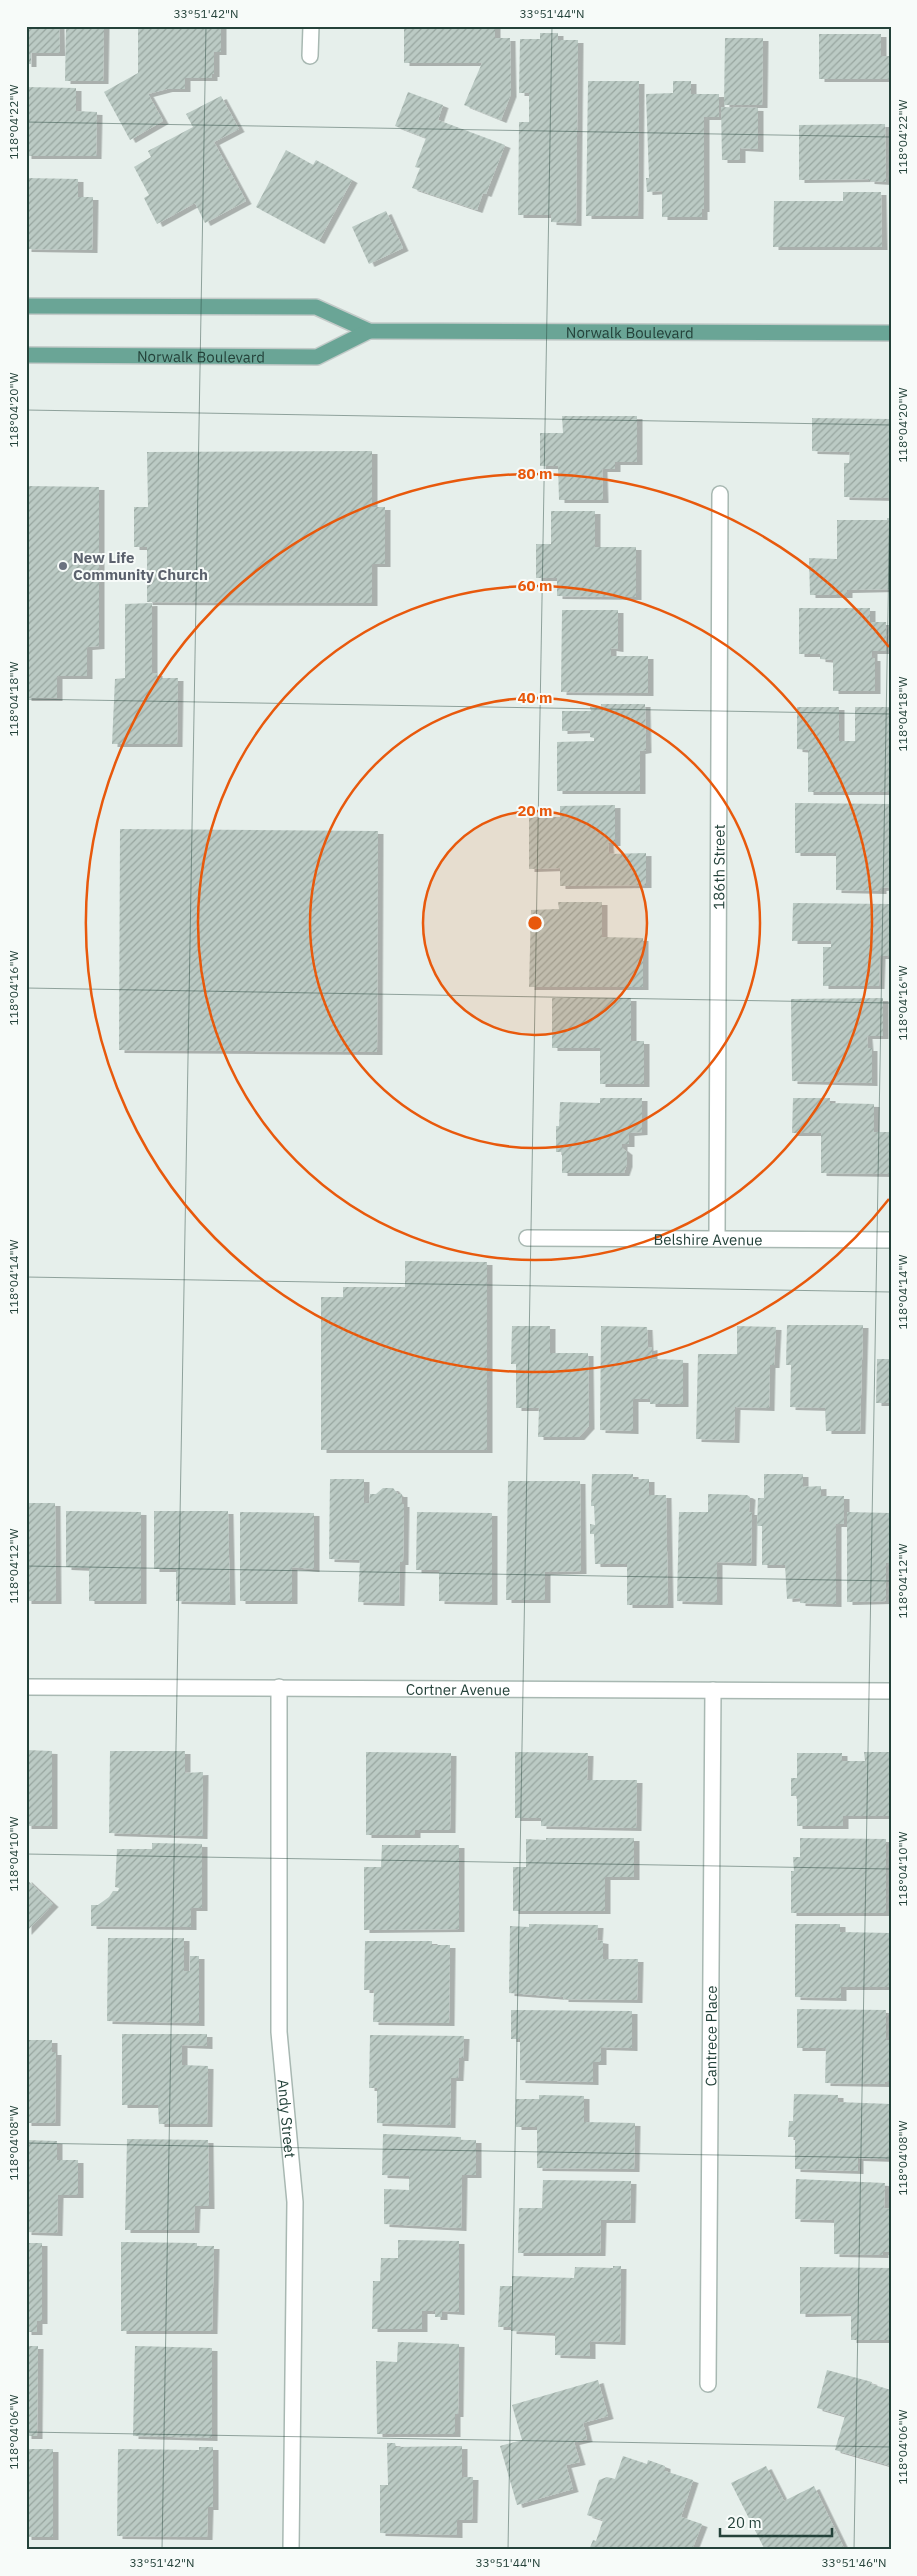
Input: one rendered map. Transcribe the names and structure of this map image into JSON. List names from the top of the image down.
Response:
{
  "streets": {
    "main road": ["Norwalk Boulevard"],
    "street": [
      "186th Street",
      "Belshire Avenue",
      "Cortner Avenue",
      "Cantrece Place",
      "Andy Street"
    ]
  },
  "crossings": [
    ["186th Street", "Belshire Avenue"],
    ["Cortner Avenue", "Cantrece Place"],
    ["Cortner Avenue", "Andy Street"]
  ],
  "places": ["New Life Community Church"],
  "scale_bar": "20 m",
  "coordinates": [
    "33°51'42\"N",
    "33°51'44\"N",
    "118°04'22\"W",
    "118°04'20\"W",
    "118°04'18\"W",
    "118°04'16\"W",
    "118°04'14\"W",
    "118°04'12\"W",
    "118°04'10\"W",
    "118°04'08\"W",
    "118°04'06\"W",
    "33°51'46\"N"
  ],
  "rings": [
    "80 m",
    "60 m",
    "40 m",
    "20 m"
  ]
}
